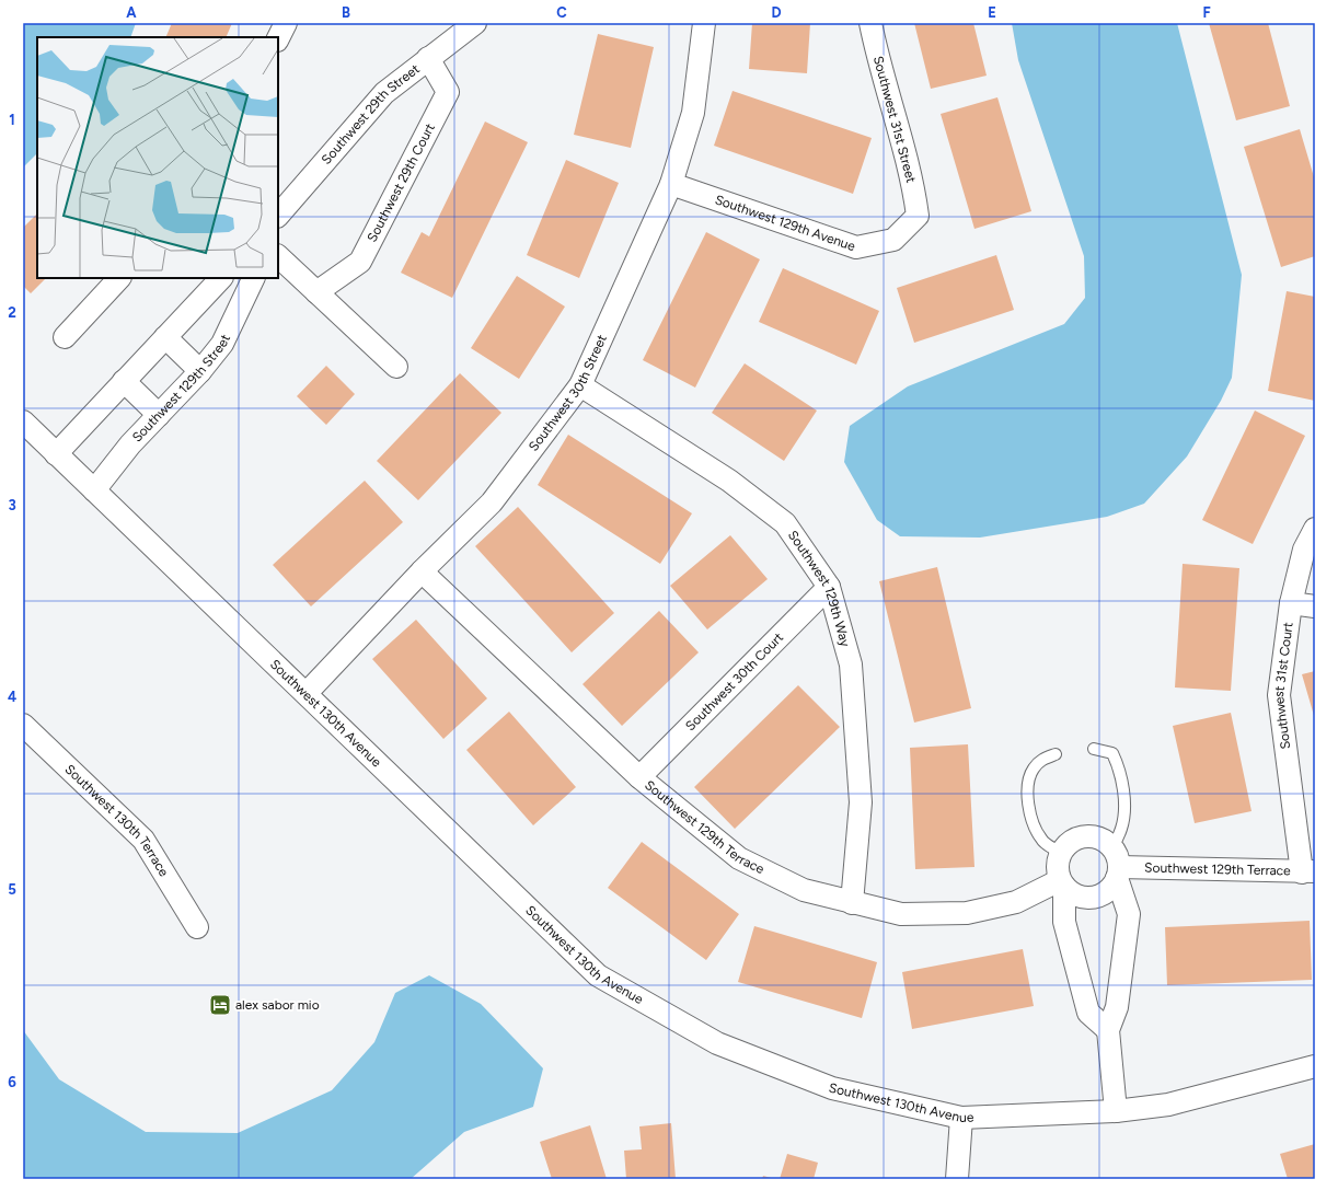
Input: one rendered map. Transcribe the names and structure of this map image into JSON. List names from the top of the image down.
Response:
{
  "streets": {
    "street": [
      "Southwest 29th Street",
      "Southwest 31st Street",
      "Southwest 29th Court",
      "Southwest 129th Avenue",
      "Southwest 129th Street",
      "Southwest 30th Street",
      "Southwest 129th Way",
      "Southwest 30th Court",
      "Southwest 31st Court",
      "Southwest 130th Avenue",
      "Southwest 130th Terrace",
      "Southwest 129th Terrace"
    ]
  },
  "crossings": [
    ["Southwest 29th Street", "Southwest 29th Court"],
    ["Southwest 31st Street", "Southwest 129th Avenue"],
    ["Southwest 129th Avenue", "Southwest 30th Street"],
    ["Southwest 129th Street", "Southwest 130th Avenue"],
    ["Southwest 30th Street", "Southwest 129th Way"],
    ["Southwest 30th Street", "Southwest 130th Avenue"],
    ["Southwest 30th Street", "Southwest 129th Terrace"],
    ["Southwest 129th Way", "Southwest 30th Court"],
    ["Southwest 129th Way", "Southwest 129th Terrace"],
    ["Southwest 30th Court", "Southwest 129th Terrace"],
    ["Southwest 31st Court", "Southwest 129th Terrace"]
  ],
  "places": {
    "hotel": ["alex sabor mio"]
  },
  "grid": {
    "columns": [
      "A",
      "B",
      "C",
      "D",
      "E",
      "F"
    ],
    "rows": [
      "1",
      "2",
      "3",
      "4",
      "5",
      "6"
    ]
  }
}
